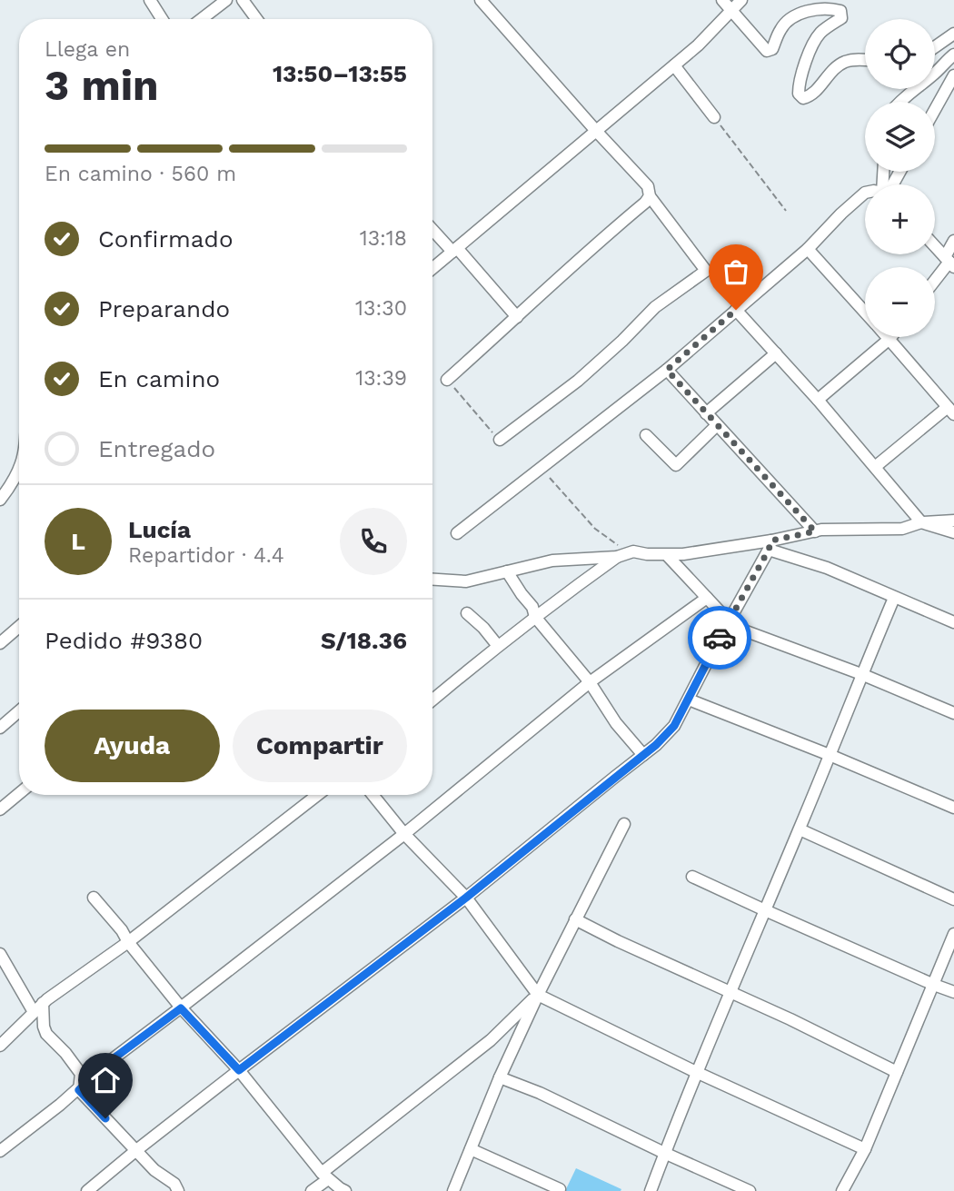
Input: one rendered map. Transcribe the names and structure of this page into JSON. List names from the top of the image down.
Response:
{
  "page": {
    "map_buttons": ["+", "−"],
    "heading": ["3 min", "Llega en", "13:50–13:55"],
    "panel": [
      "Lucía",
      "Repartidor · 4.4",
      "Pedido #9380",
      "S/18.36"
    ],
    "bar": "En camino · 560 m",
    "list": [
      ["Confirmado", "13:18"],
      ["Preparando", "13:30"],
      ["En camino", "13:39"],
      "Entregado"
    ],
    "round": "L",
    "buttons": ["Ayuda", "Compartir"]
  }
}
